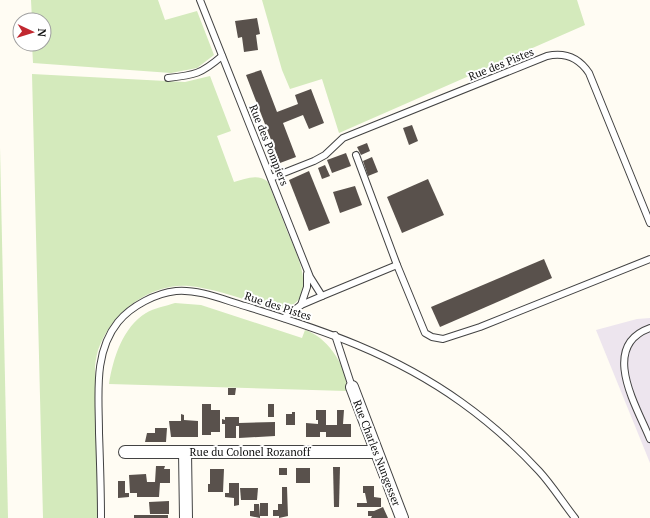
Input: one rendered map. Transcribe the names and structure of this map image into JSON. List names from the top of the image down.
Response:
{
  "streets": {
    "street": ["Rue du Colonel Rozanoff", "Rue Charles Nungesser"],
    "lane": ["Rue des Pistes", "Rue des Pompiers"]
  },
  "crossings": [
    ["Rue des Pistes", "Rue des Pompiers"],
    ["Rue du Colonel Rozanoff", "Rue Charles Nungesser"]
  ],
  "north": "right"
}
